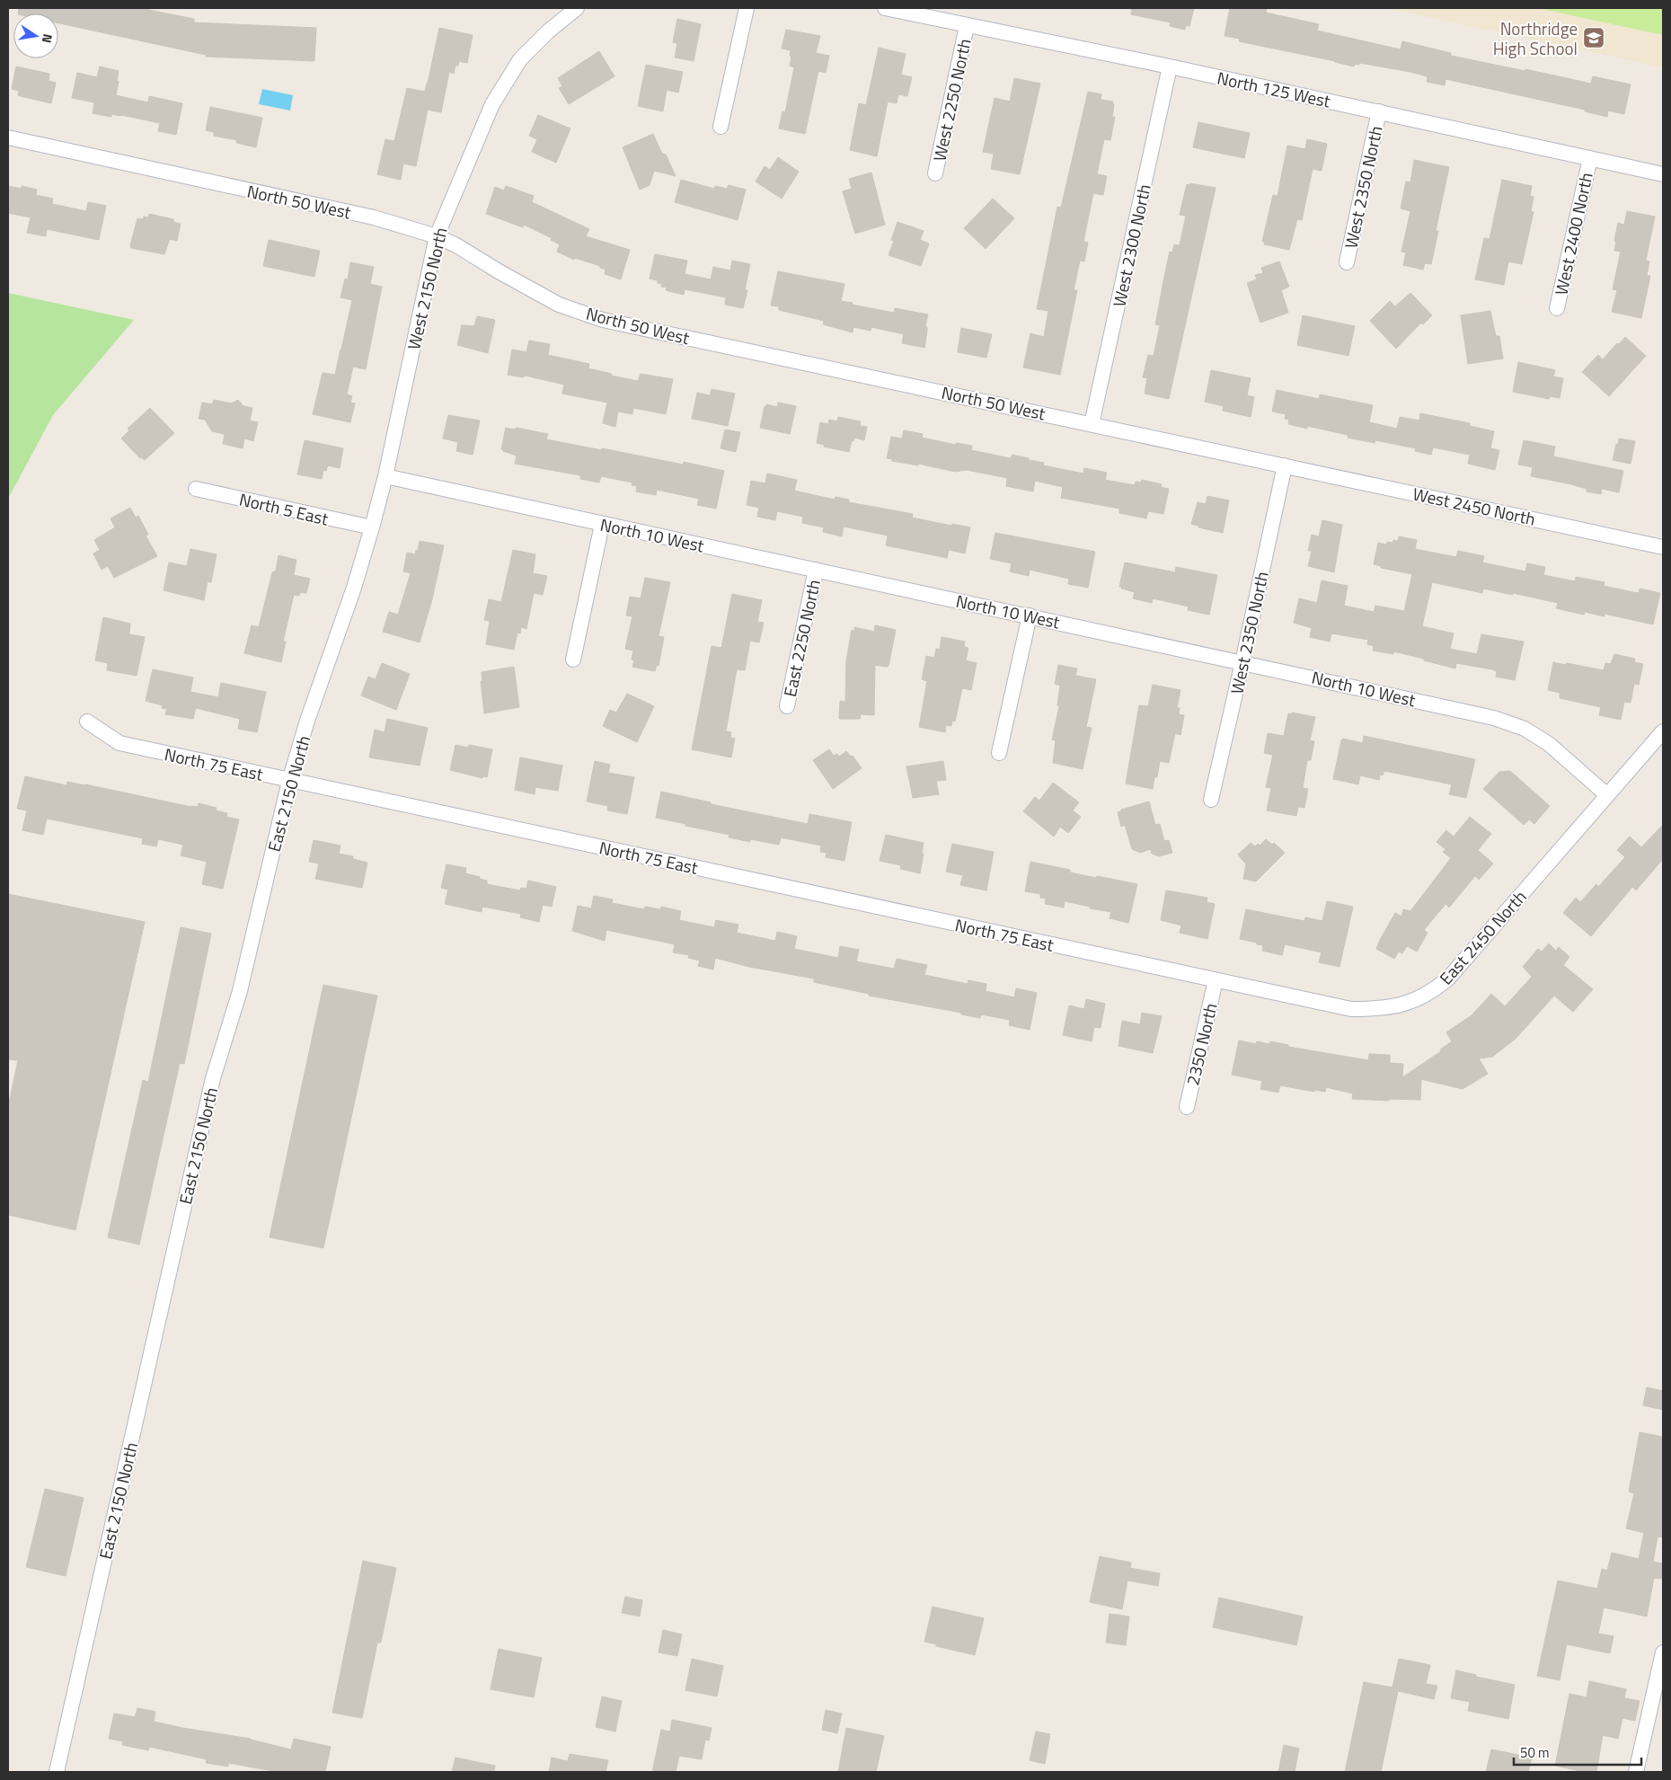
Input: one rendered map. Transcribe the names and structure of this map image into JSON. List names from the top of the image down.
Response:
{
  "streets": {
    "street": [
      "North 125 West",
      "West 2250 North",
      "West 2350 North",
      "North 50 West",
      "West 2400 North",
      "West 2300 North",
      "West 2150 North",
      "West 2450 North",
      "North 5 East",
      "North 10 West",
      "East 2250 North",
      "North 75 East",
      "East 2150 North",
      "East 2450 North",
      "2350 North"
    ]
  },
  "crossings": [
    ["North 125 West", "West 2250 North"],
    ["North 125 West", "West 2350 North"],
    ["North 125 West", "West 2400 North"],
    ["North 125 West", "West 2300 North"],
    ["West 2350 North", "North 50 West"],
    ["West 2350 North", "West 2450 North"],
    ["West 2350 North", "North 10 West"],
    ["North 50 West", "West 2300 North"],
    ["North 50 West", "West 2150 North"],
    ["North 50 West", "West 2450 North"],
    ["West 2150 North", "North 5 East"],
    ["West 2150 North", "North 10 West"],
    ["West 2150 North", "East 2150 North"],
    ["North 5 East", "East 2150 North"],
    ["North 10 West", "East 2250 North"],
    ["North 10 West", "East 2450 North"],
    ["North 75 East", "East 2150 North"],
    ["North 75 East", "East 2450 North"],
    ["North 75 East", "2350 North"],
    ["East 2450 North", "2350 North"]
  ],
  "places": {
    "school or university": ["Northridge High School"]
  },
  "scale_bar": "50 m",
  "north": "right"
}
